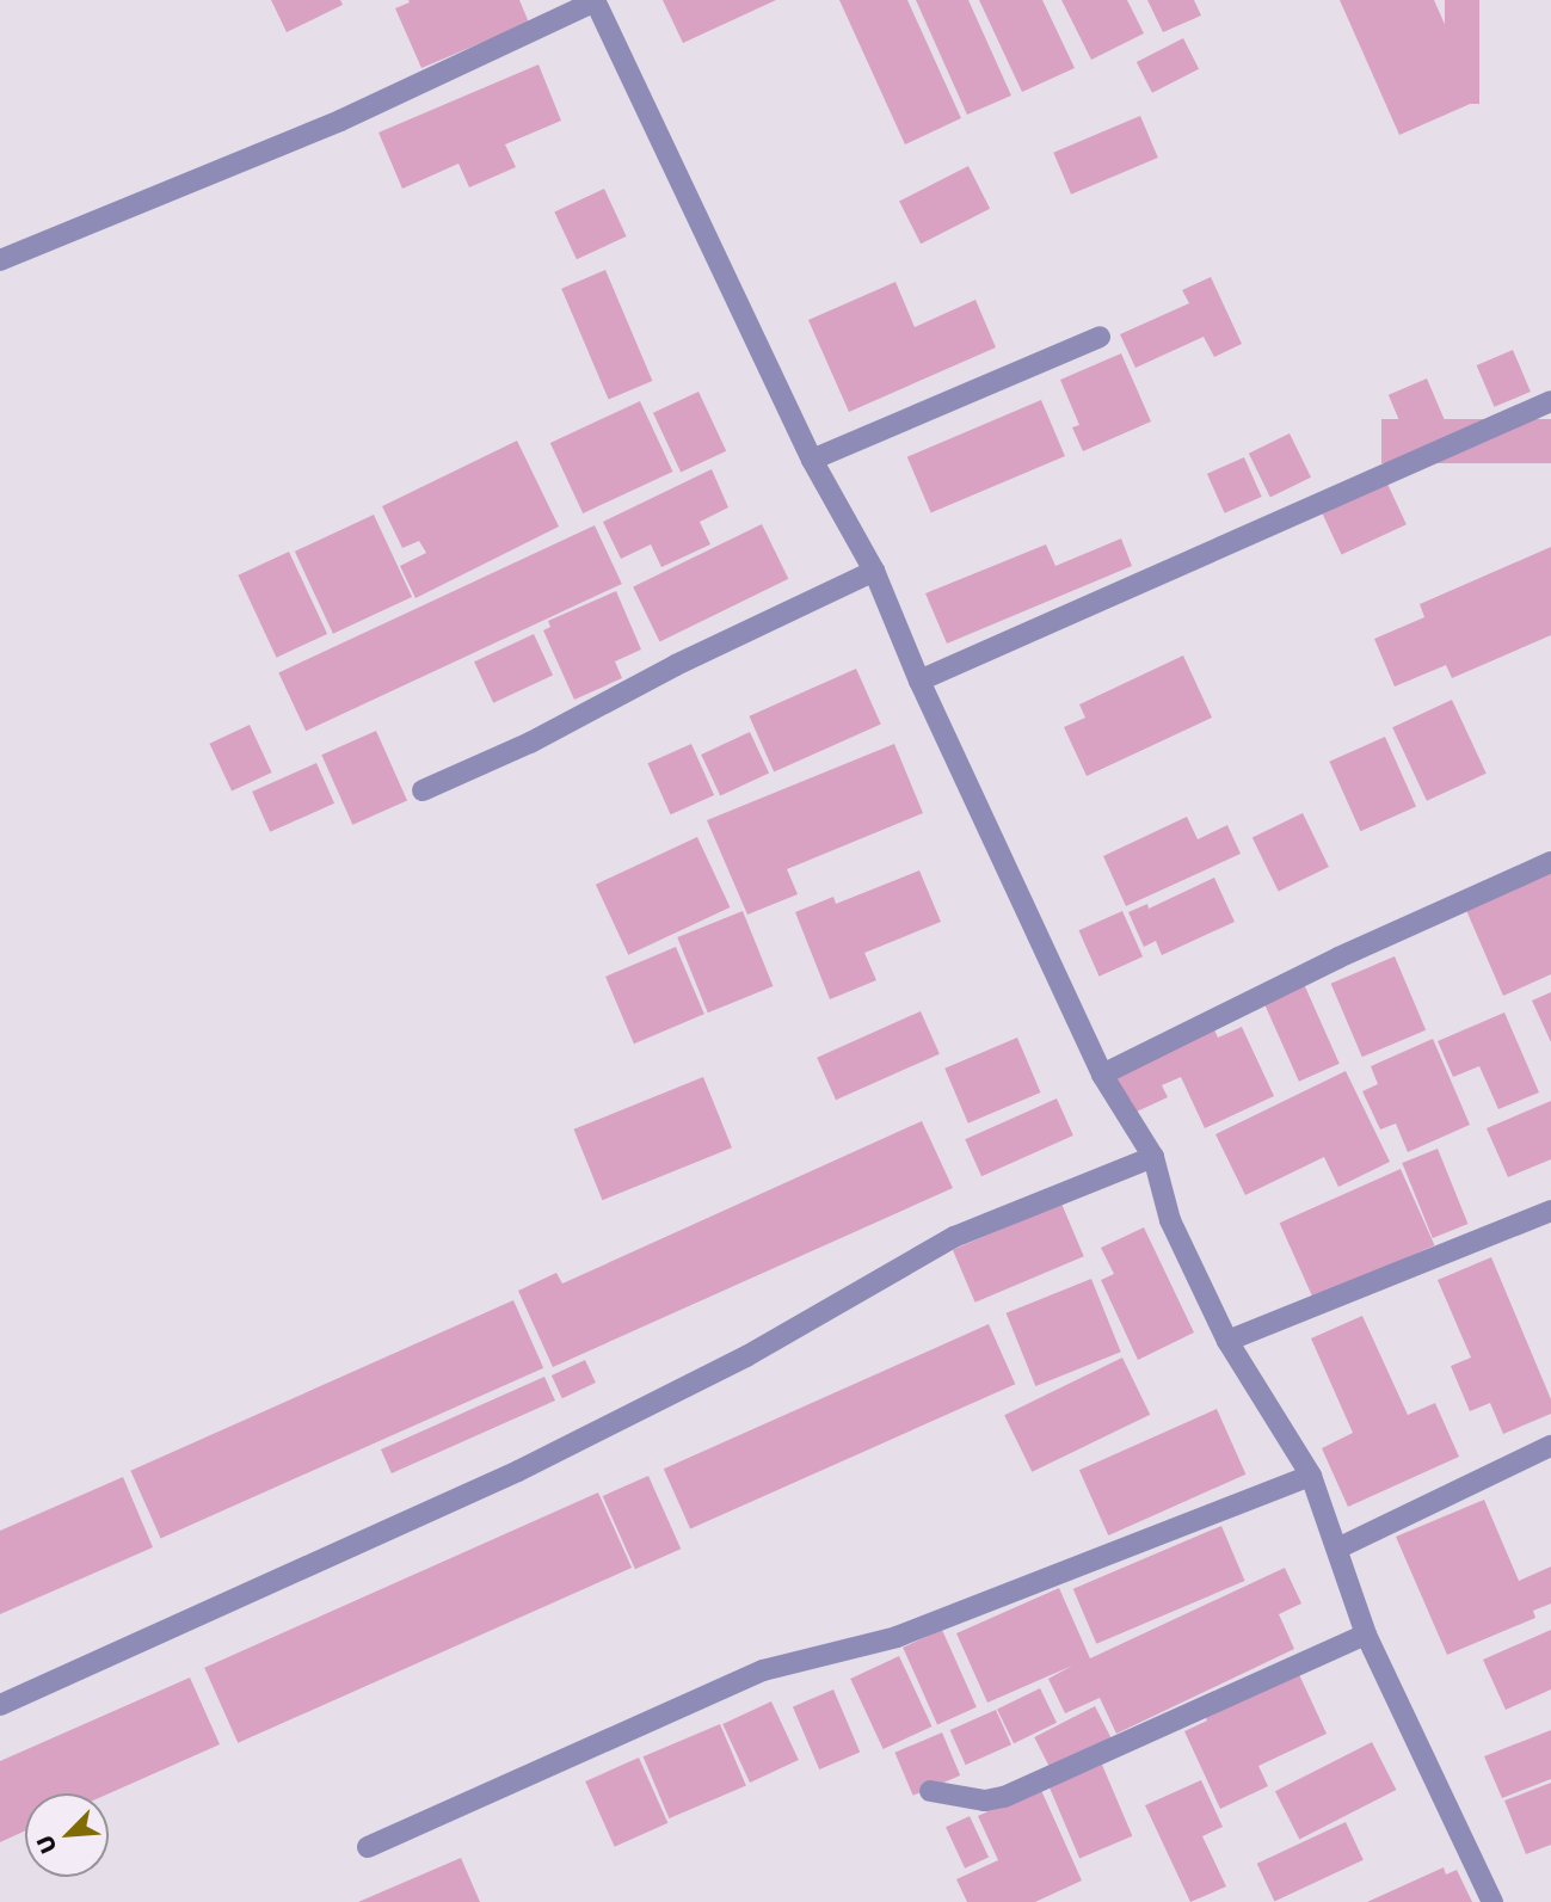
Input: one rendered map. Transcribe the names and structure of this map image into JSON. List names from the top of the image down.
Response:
{
  "north": "bottom left"
}
